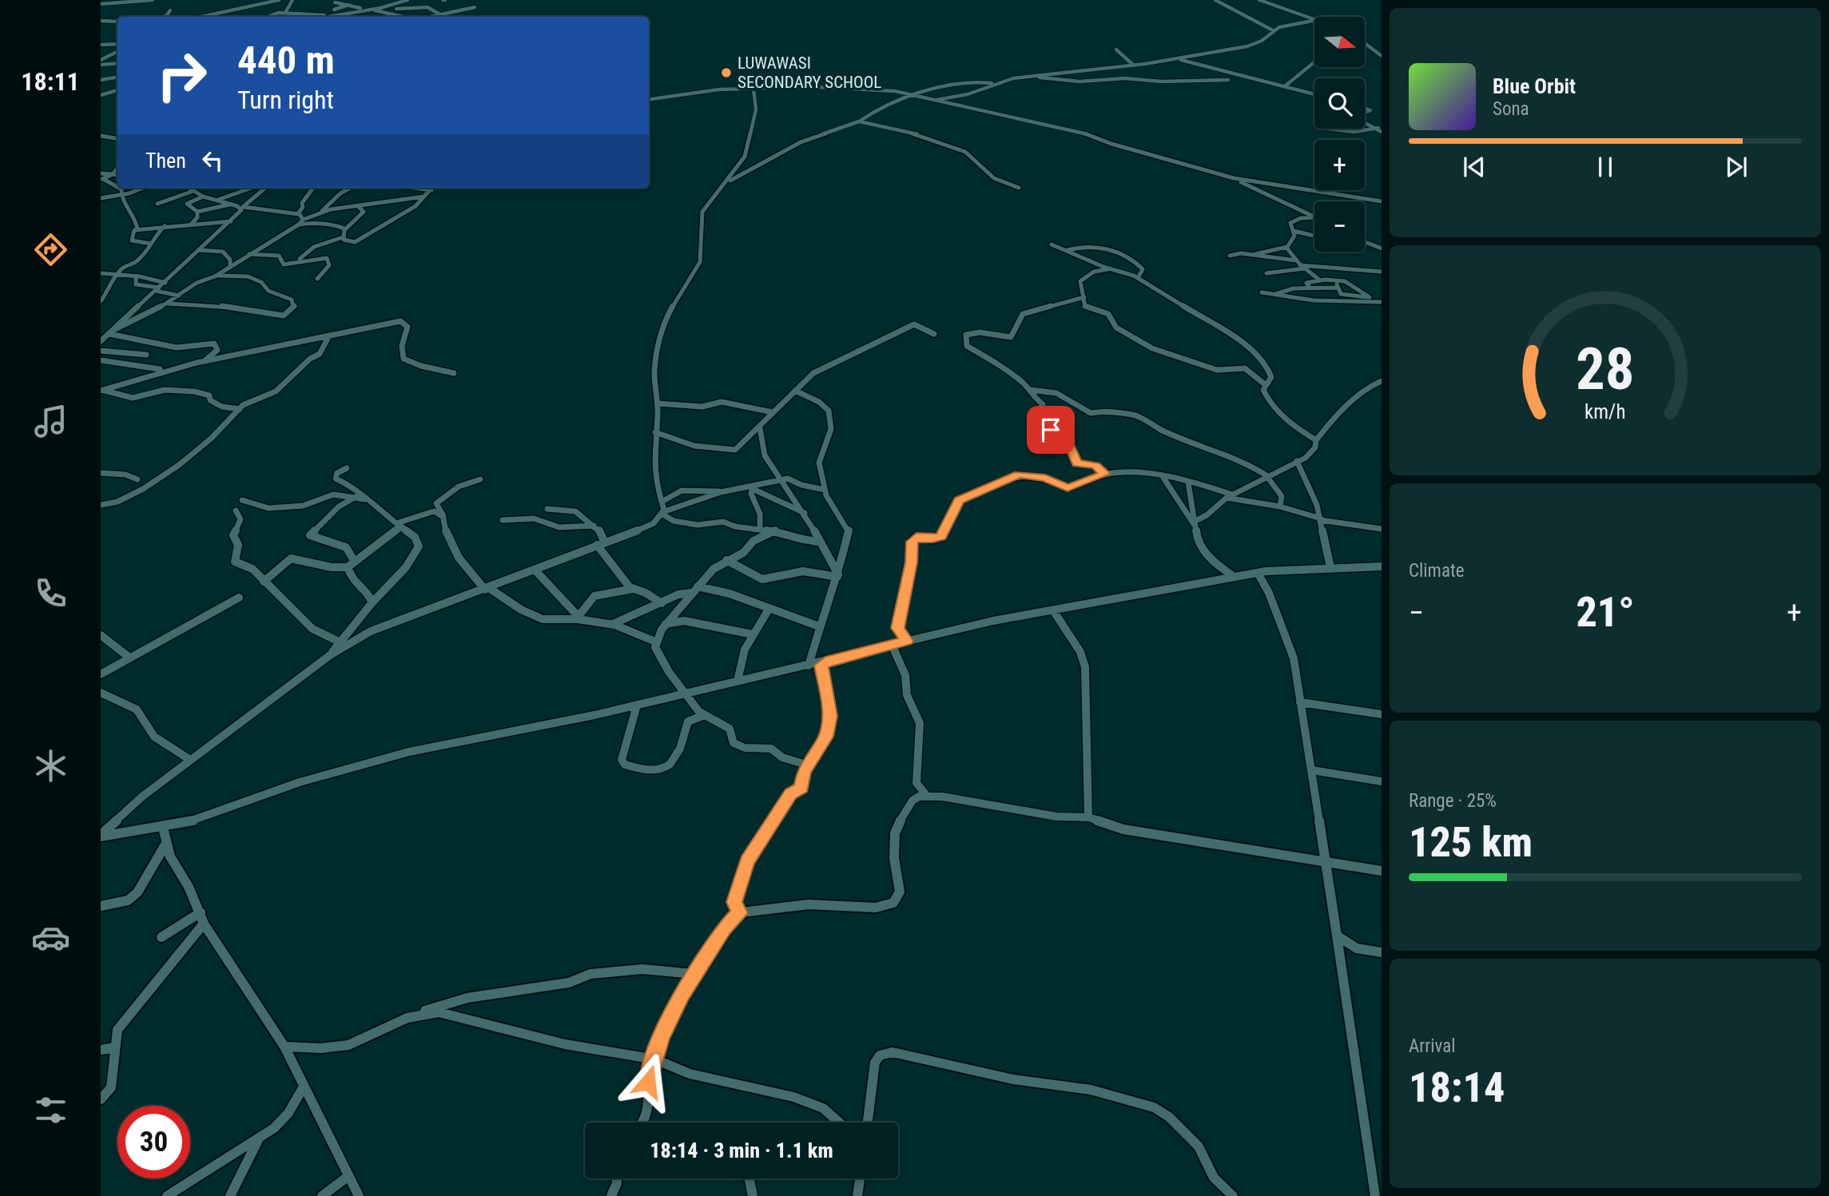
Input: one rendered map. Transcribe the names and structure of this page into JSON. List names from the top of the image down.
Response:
{
  "places": ["LUWAWASI SECONDARY SCHOOL"],
  "north": "right",
  "page": {
    "tabs": "18:11",
    "map_buttons": ["+", "−"],
    "turn": ["440 m", "Turn right"],
    "song": ["Blue Orbit", "Sona"],
    "then": "Then",
    "tile": [
      "Climate",
      ["Range · 25%", "125 km"],
      ["Arrival", "18:14"]
    ],
    "heat": ["−", "21°", "+"],
    "limit": "30",
    "trip": "18:14 · 3 min · 1.1 km",
    "gauge": ["28", "km/h"]
  }
}
